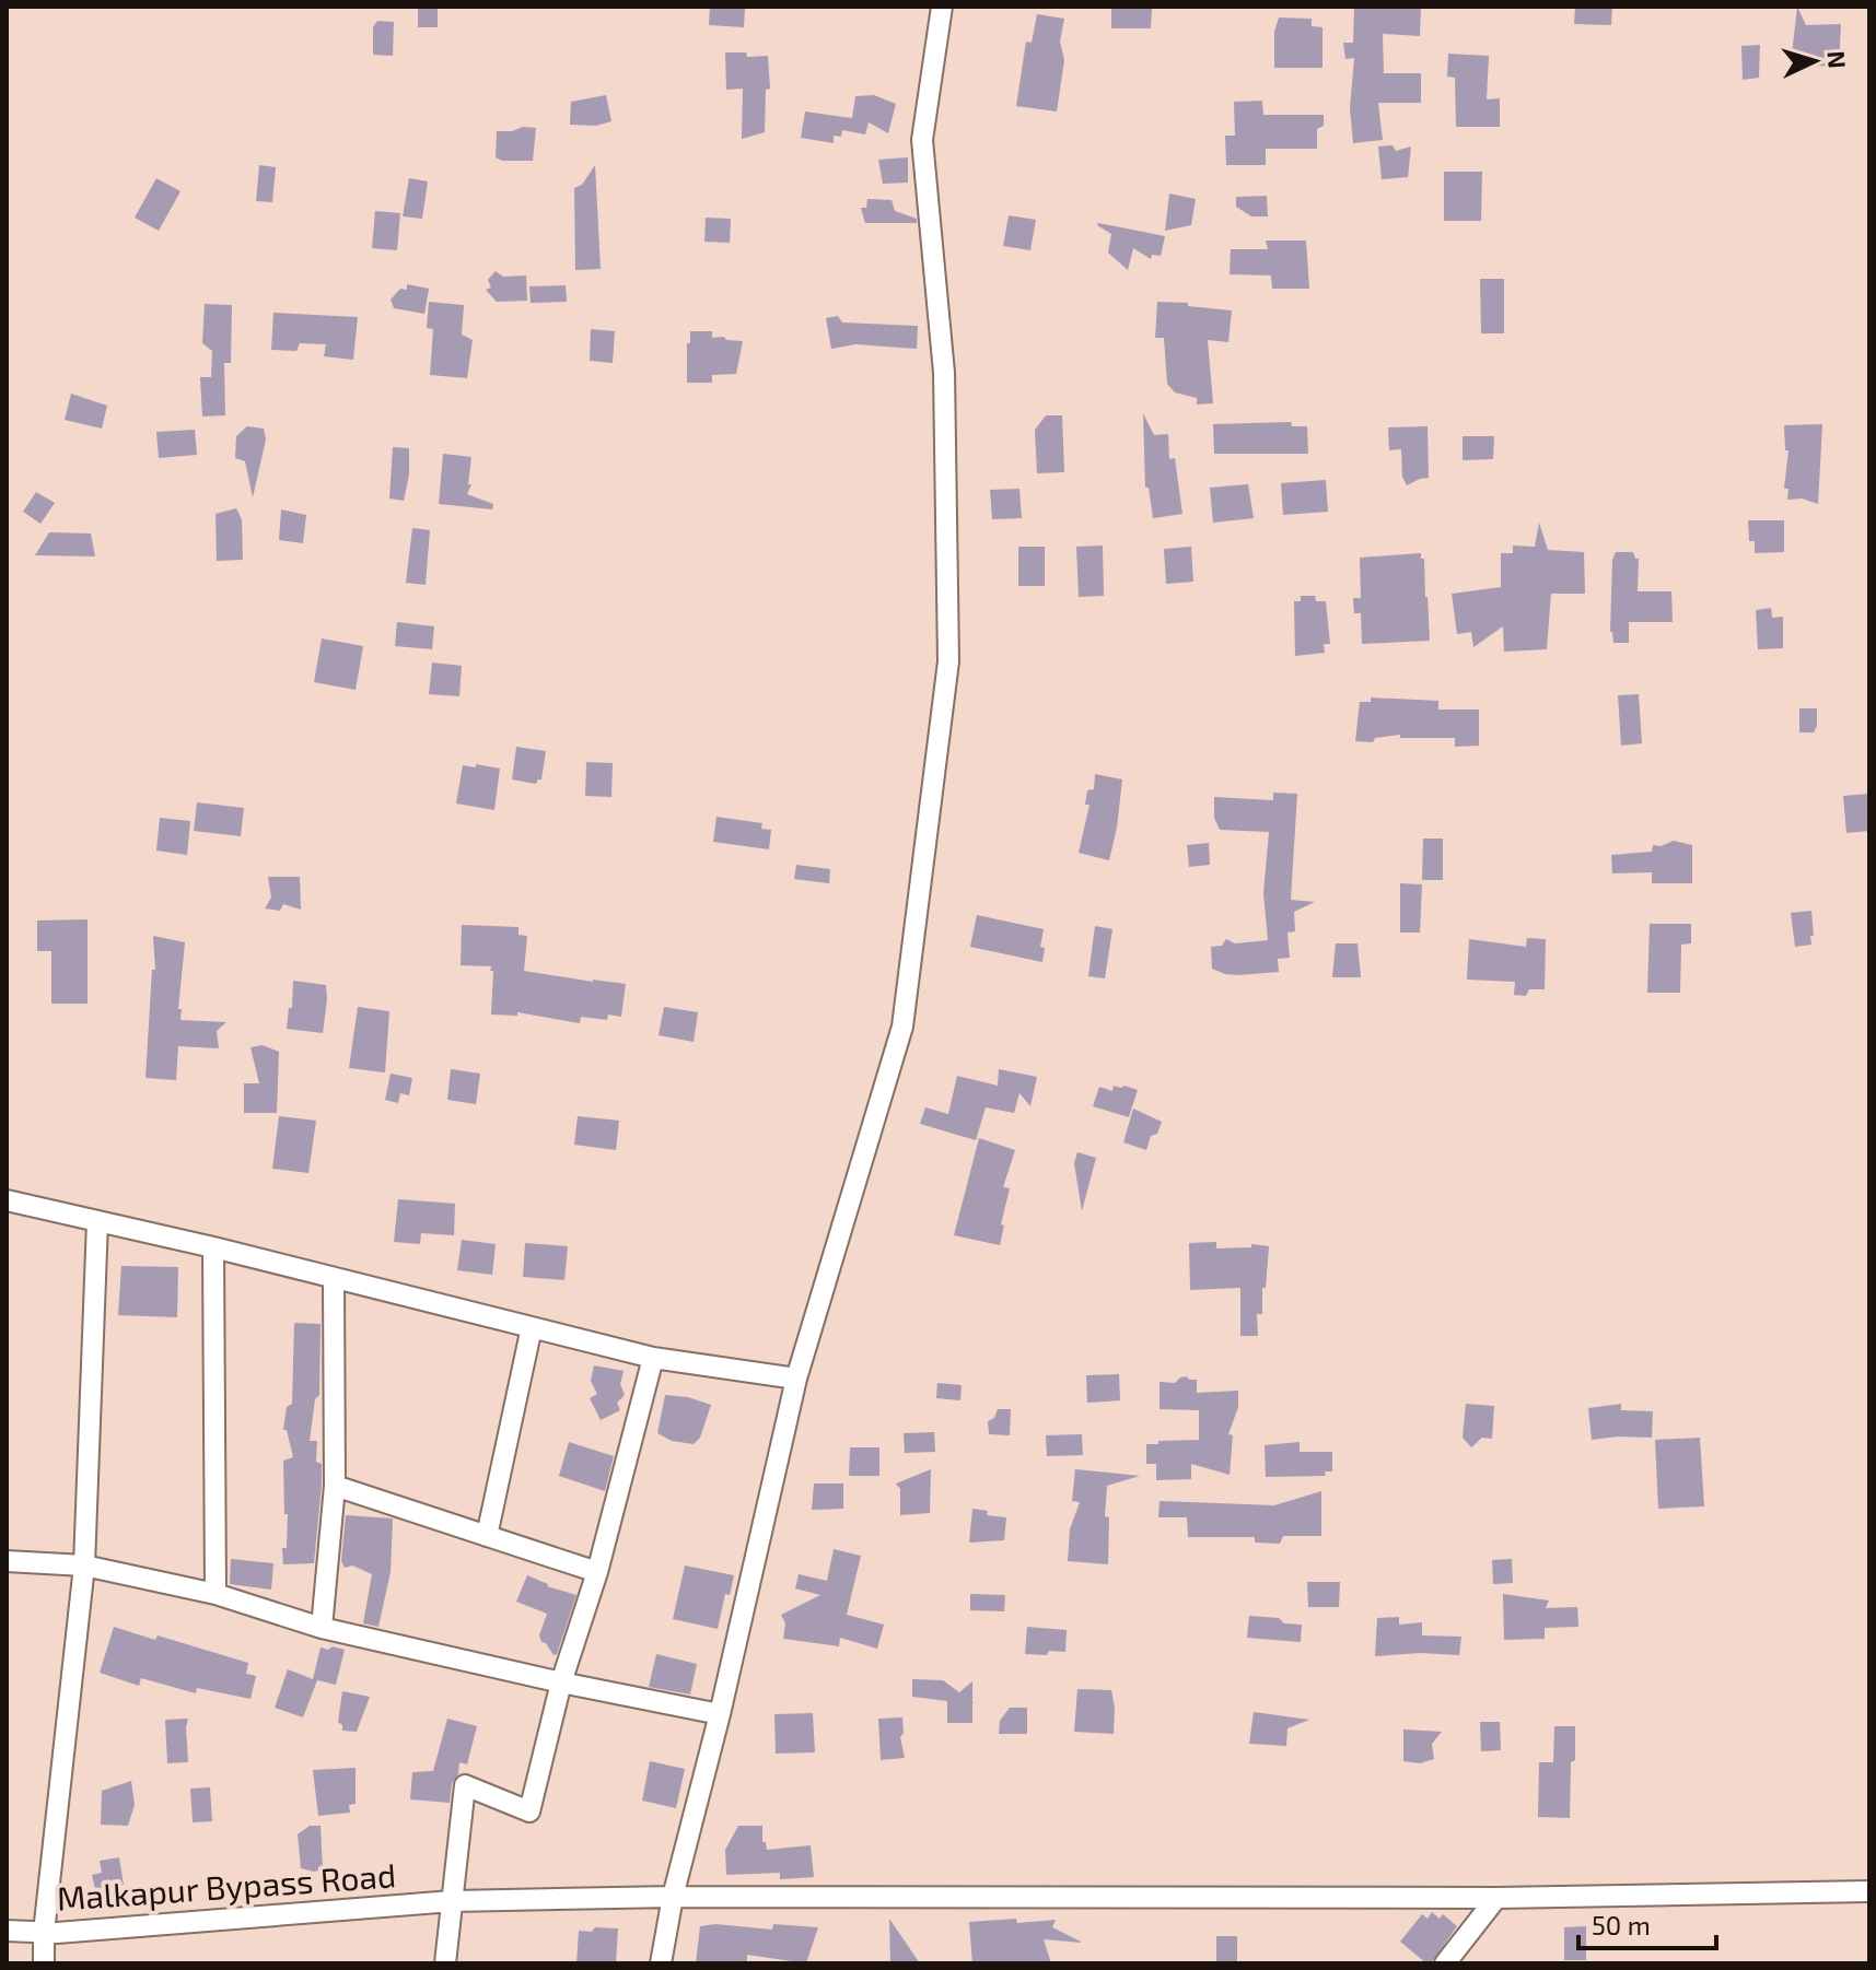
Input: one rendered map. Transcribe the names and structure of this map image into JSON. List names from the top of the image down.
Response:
{
  "streets": {
    "street": ["Malkapur Bypass Road"]
  },
  "scale_bar": "50 m",
  "north": "right"
}
